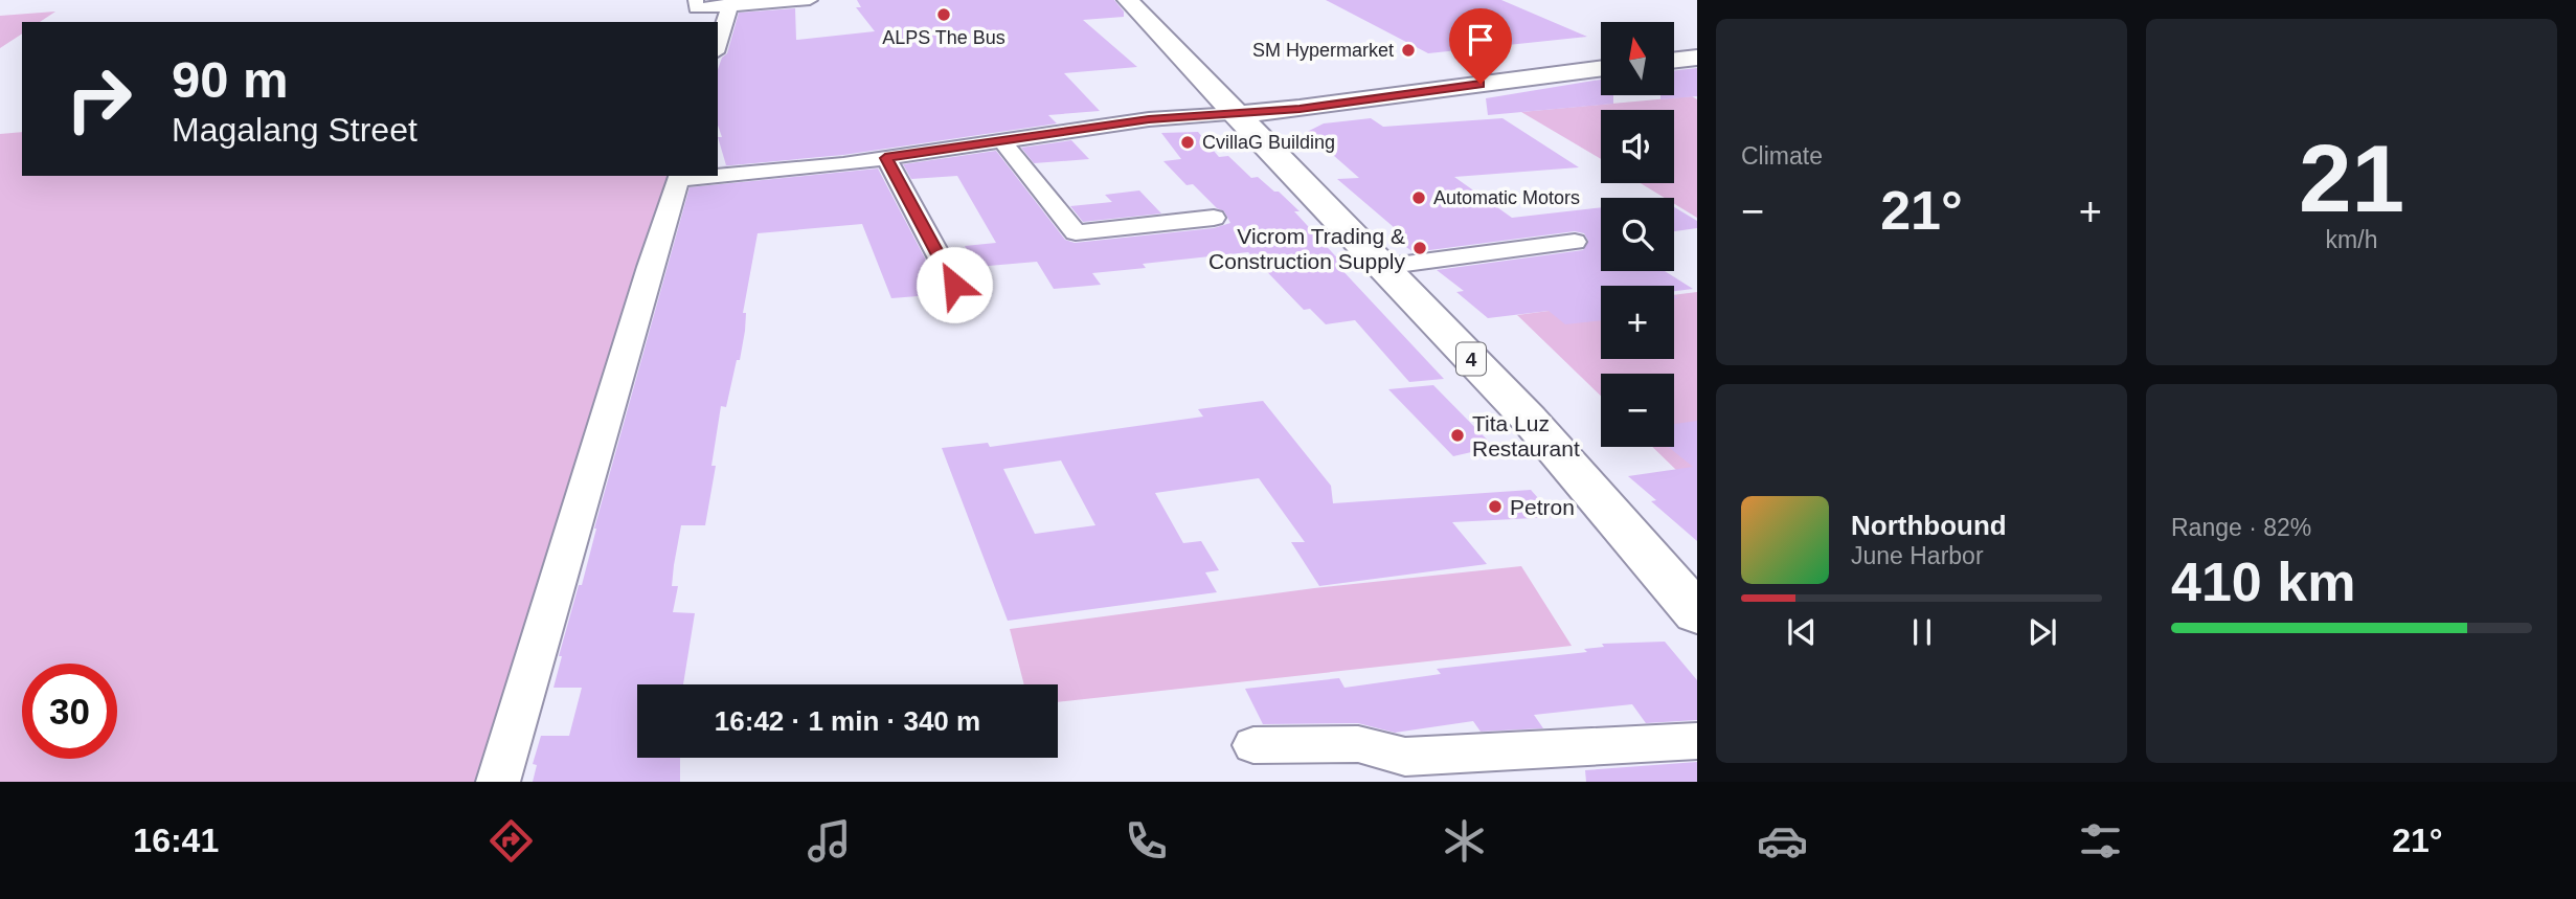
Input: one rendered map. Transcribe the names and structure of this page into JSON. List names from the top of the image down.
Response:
{
  "streets": {
    "main road": ["4"]
  },
  "places": [
    "ALPS The Bus",
    "SM Hypermarket",
    "CvillaG Building",
    "Automatic Motors",
    "Vicrom Trading & Construction Supply",
    "Tita Luz Restaurant",
    "Petron"
  ],
  "north": "top",
  "page": {
    "tile": [
      "Climate",
      ["21", "km/h"],
      ["Range · 82%", "410 km"]
    ],
    "map_buttons": ["+", "−"],
    "turn": ["90 m", "Magalang Street"],
    "heat": ["−", "21°", "+"],
    "song": ["Northbound", "June Harbor"],
    "limit": "30",
    "trip": "16:42 · 1 min · 340 m",
    "tabs": ["16:41", "21°"]
  }
}
